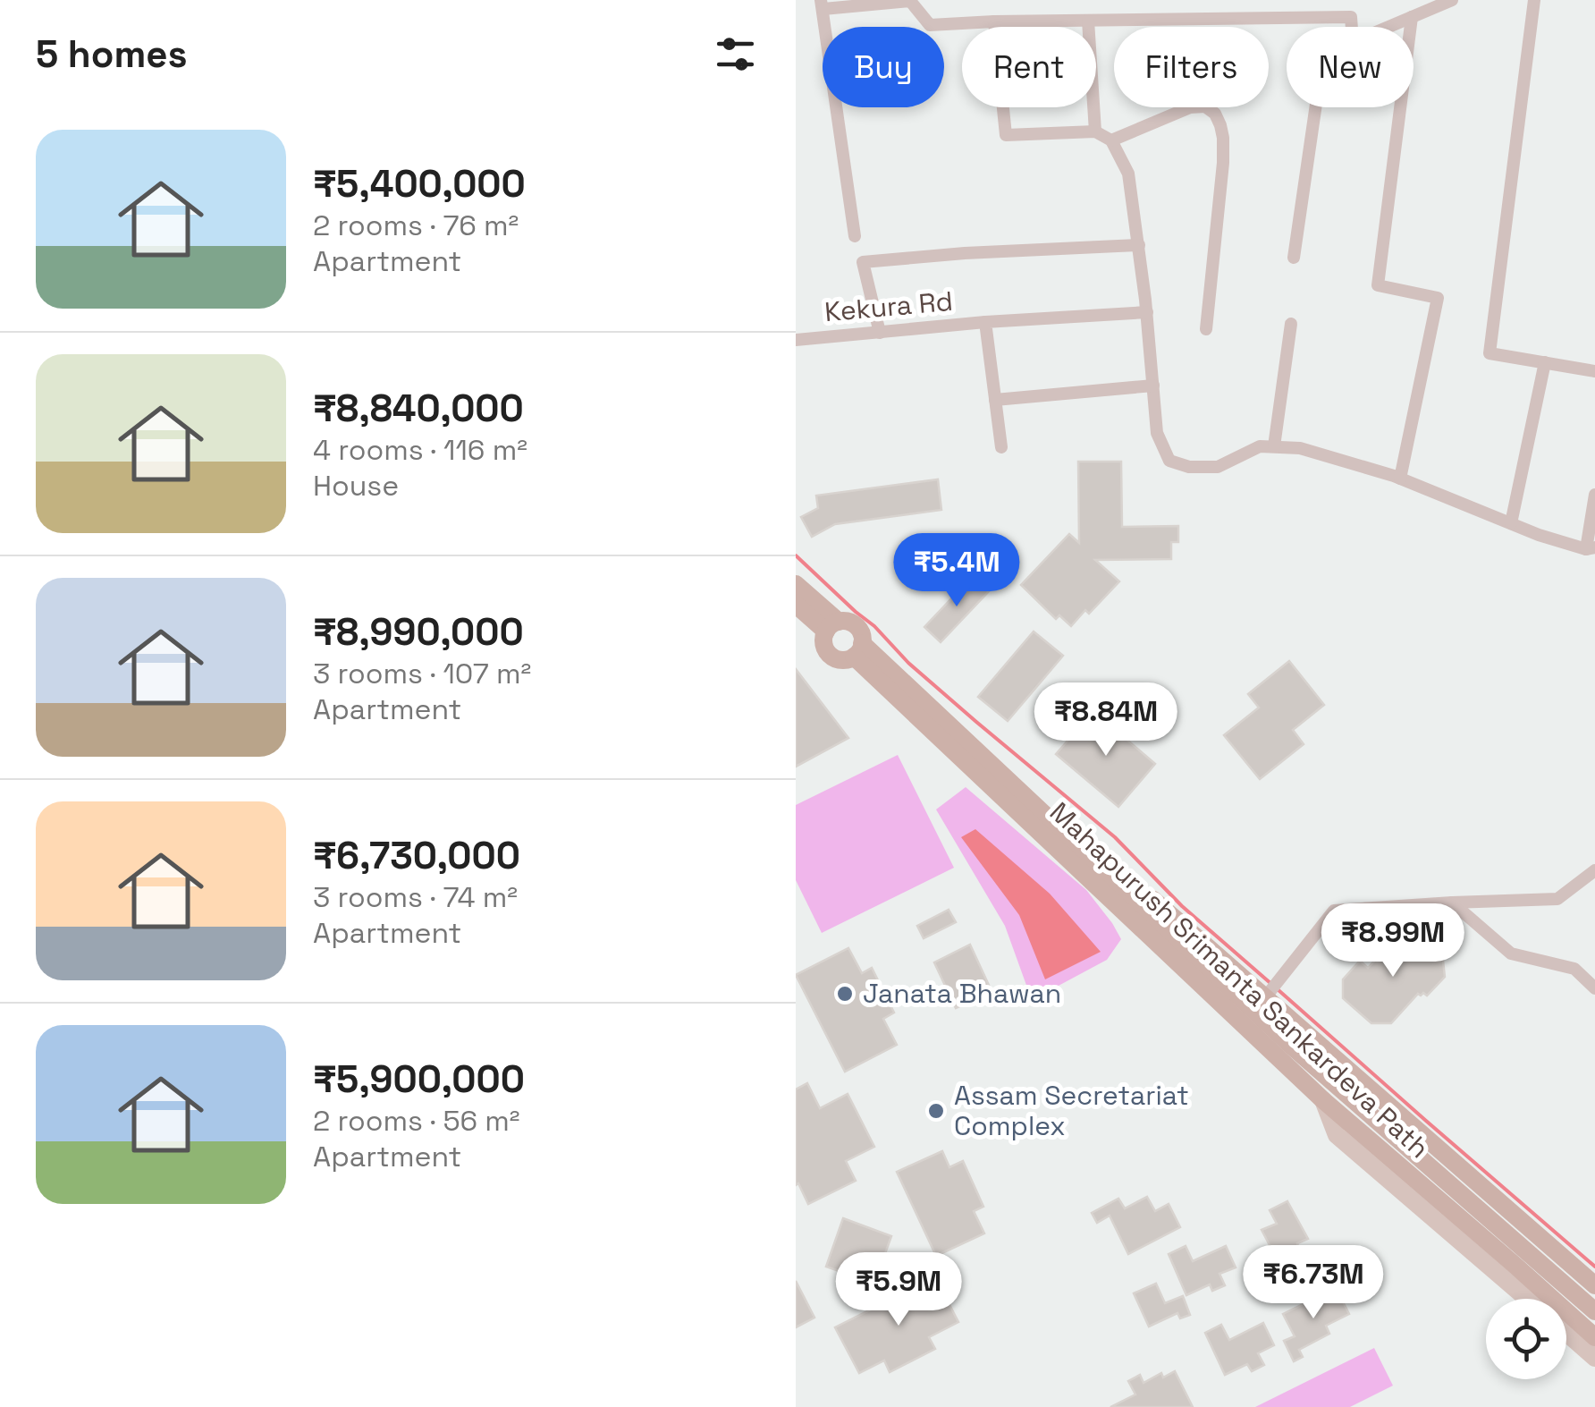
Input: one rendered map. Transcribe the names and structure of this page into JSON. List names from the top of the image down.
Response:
{
  "streets": {
    "main road": ["Mahapurush Srimanta Sankardeva Path"],
    "street": ["Kekura Rd"]
  },
  "places": ["Janata Bhawan", "Assam Secretariat Complex"],
  "page": {
    "heading": "5 homes",
    "chip": [
      "Buy",
      "Rent",
      "Filters",
      "New"
    ],
    "list": [
      {
        "name": "₹5,400,000",
        "note": "2 rooms · 76 m² · Apartment"
      },
      {
        "name": "₹8,840,000",
        "note": "4 rooms · 116 m² · House"
      },
      {
        "name": "₹8,990,000",
        "note": "3 rooms · 107 m² · Apartment"
      },
      {
        "name": "₹6,730,000",
        "note": "3 rooms · 74 m² · Apartment"
      },
      {
        "name": "₹5,900,000",
        "note": "2 rooms · 56 m² · Apartment"
      }
    ],
    "price": [
      "₹5.4M",
      "₹8.84M",
      "₹8.99M",
      "₹6.73M",
      "₹5.9M"
    ]
  }
}
